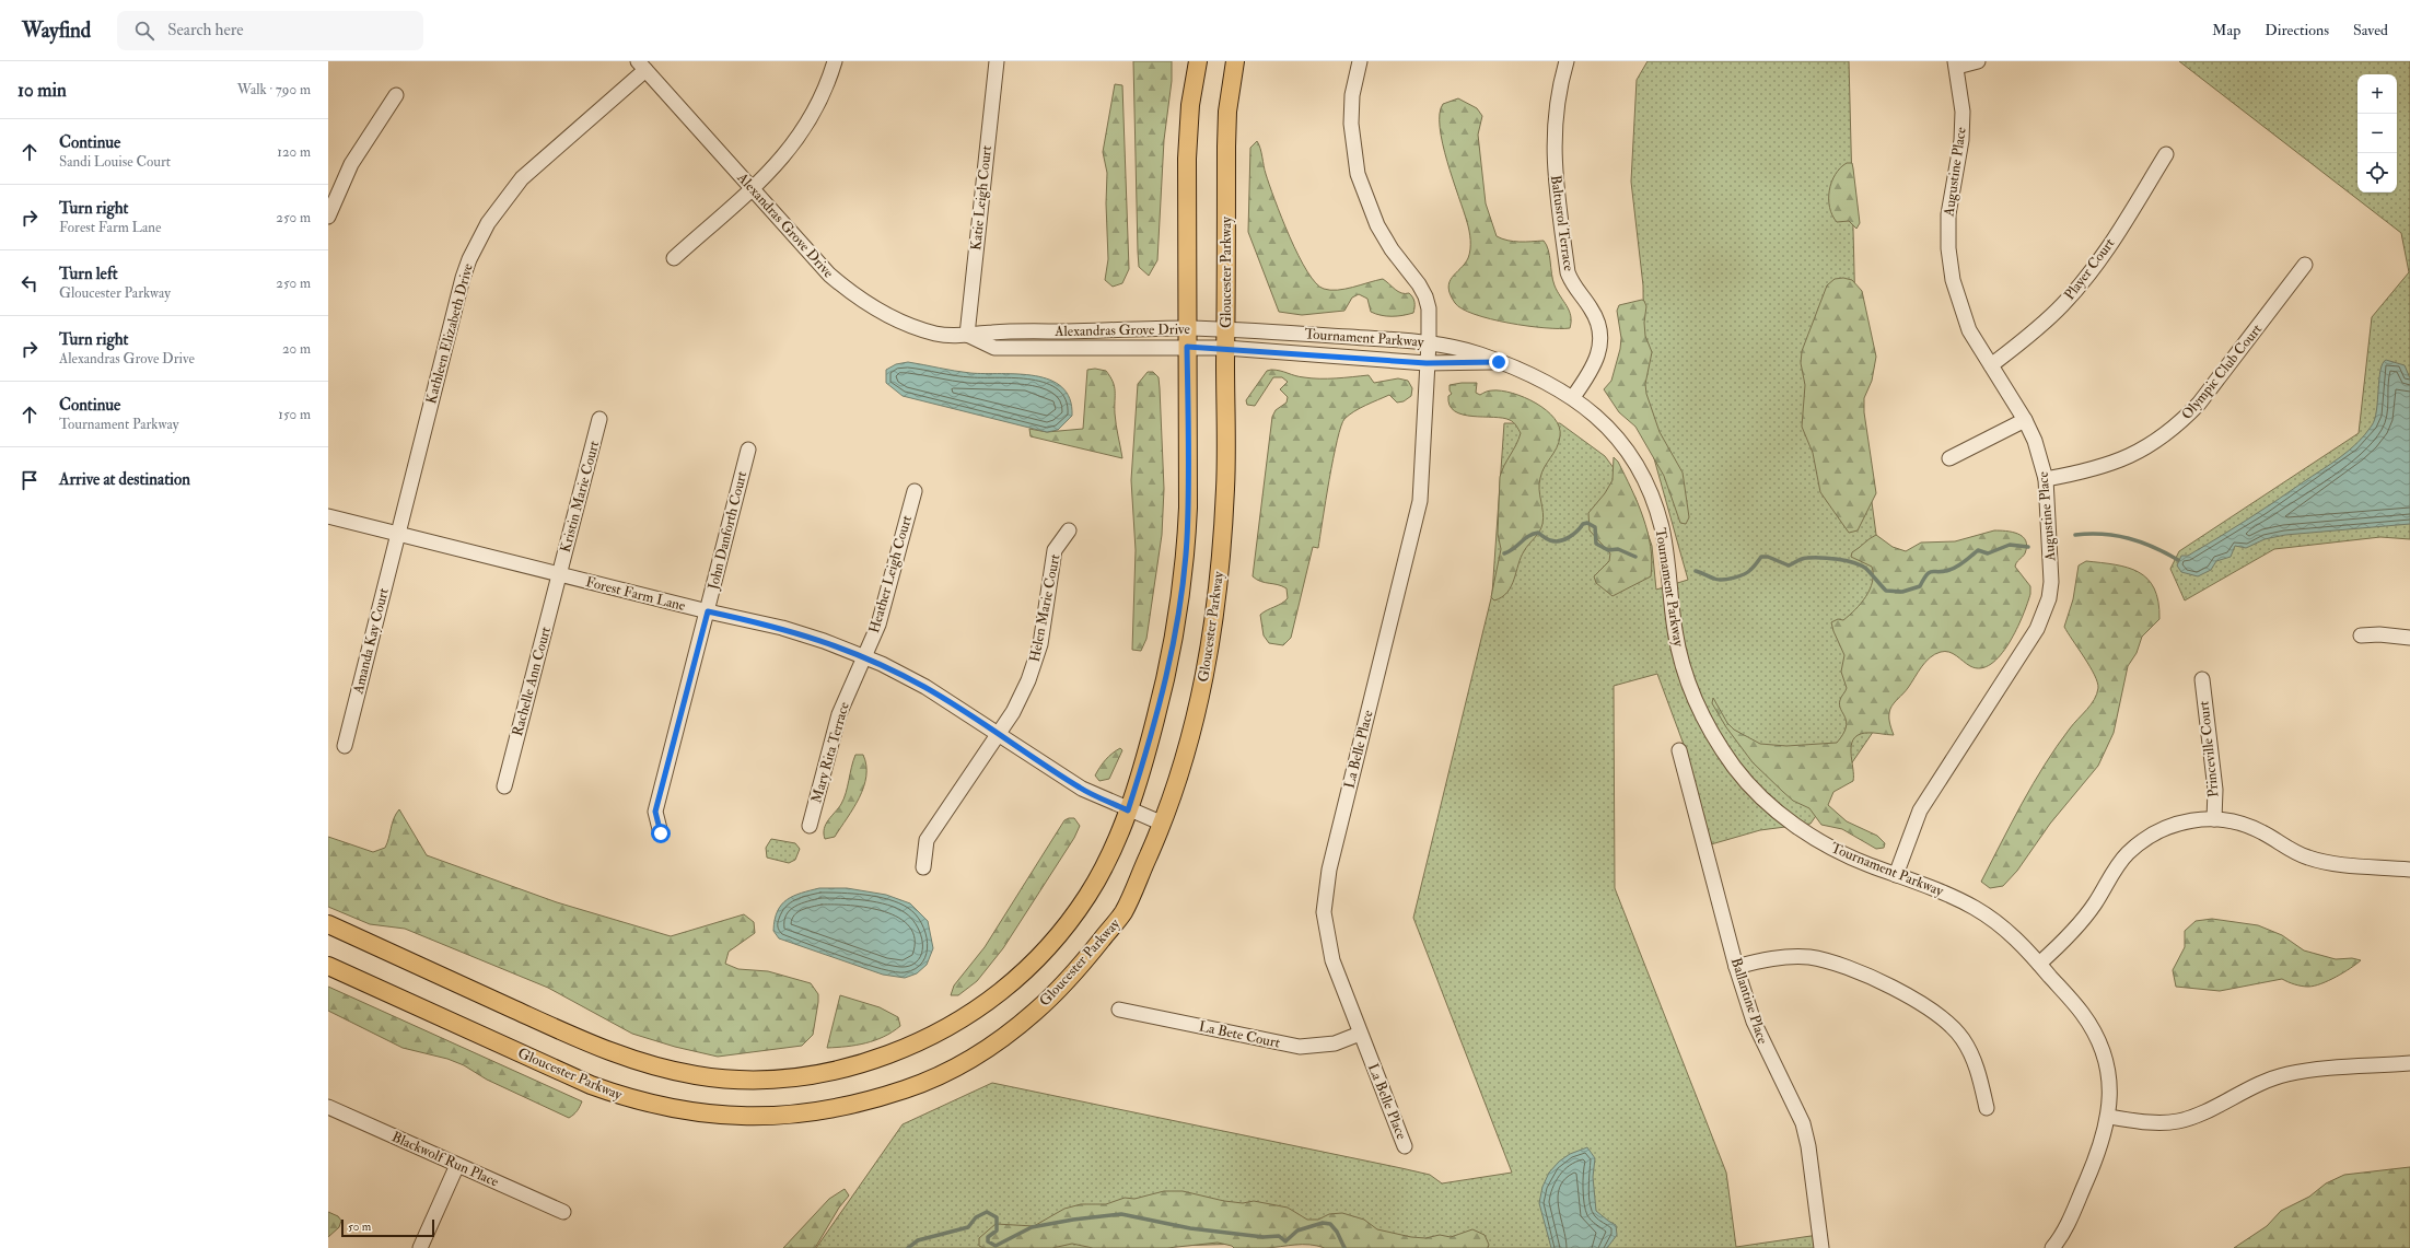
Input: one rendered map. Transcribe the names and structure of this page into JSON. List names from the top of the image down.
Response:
{
  "streets": {
    "main road": ["Gloucester Parkway"],
    "street": [
      "Augustine Place",
      "Katie Leigh Court",
      "Baltusrol Terrace",
      "Alexandras Grove Drive",
      "Player Court",
      "Kathleen Elizabeth Drive",
      "Tournament Parkway",
      "Olympic Club Court",
      "Kristin Marie Court",
      "John Danforth Court",
      "Heather Leigh Court",
      "Forest Farm Lane",
      "Helen Marie Court",
      "Amanda Kay Court",
      "Rachelle Ann Court",
      "La Belle Place",
      "Princeville Court",
      "Mary Rita Terrace",
      "Ballantine Place",
      "La Bete Court",
      "Blackwolf Run Place"
    ]
  },
  "crossings": [
    ["Augustine Place", "Player Court"],
    ["Augustine Place", "Tournament Parkway"],
    ["Augustine Place", "Olympic Club Court"],
    ["Katie Leigh Court", "Alexandras Grove Drive"],
    ["Baltusrol Terrace", "Tournament Parkway"],
    ["Alexandras Grove Drive", "Gloucester Parkway"],
    ["Alexandras Grove Drive", "Kathleen Elizabeth Drive"],
    ["Alexandras Grove Drive", "Tournament Parkway"],
    ["Gloucester Parkway", "Tournament Parkway"],
    ["Gloucester Parkway", "Forest Farm Lane"],
    ["Kathleen Elizabeth Drive", "Forest Farm Lane"],
    ["Kathleen Elizabeth Drive", "Amanda Kay Court"],
    ["Tournament Parkway", "La Belle Place"],
    ["Kristin Marie Court", "Forest Farm Lane"],
    ["Kristin Marie Court", "Rachelle Ann Court"],
    ["John Danforth Court", "Forest Farm Lane"],
    ["Heather Leigh Court", "Forest Farm Lane"],
    ["Heather Leigh Court", "Mary Rita Terrace"],
    ["Forest Farm Lane", "Helen Marie Court"],
    ["Forest Farm Lane", "Amanda Kay Court"],
    ["Forest Farm Lane", "Rachelle Ann Court"],
    ["Forest Farm Lane", "Mary Rita Terrace"],
    ["La Belle Place", "La Bete Court"]
  ],
  "scale_bar": "50 m",
  "page": {
    "header": "Wayfind",
    "search": "Search here",
    "nav": ["Map", "Directions", "Saved"],
    "heading": ["10 min", "Walk · 790 m"],
    "map_buttons": ["+", "−"],
    "list": [
      ["Continue", "Sandi Louise Court", "120 m"],
      ["Turn right", "Forest Farm Lane", "250 m"],
      ["Turn left", "Gloucester Parkway", "250 m"],
      ["Turn right", "Alexandras Grove Drive", "20 m"],
      ["Continue", "Tournament Parkway", "150 m"],
      "Arrive at destination"
    ],
    "scale": "50 m"
  }
}
